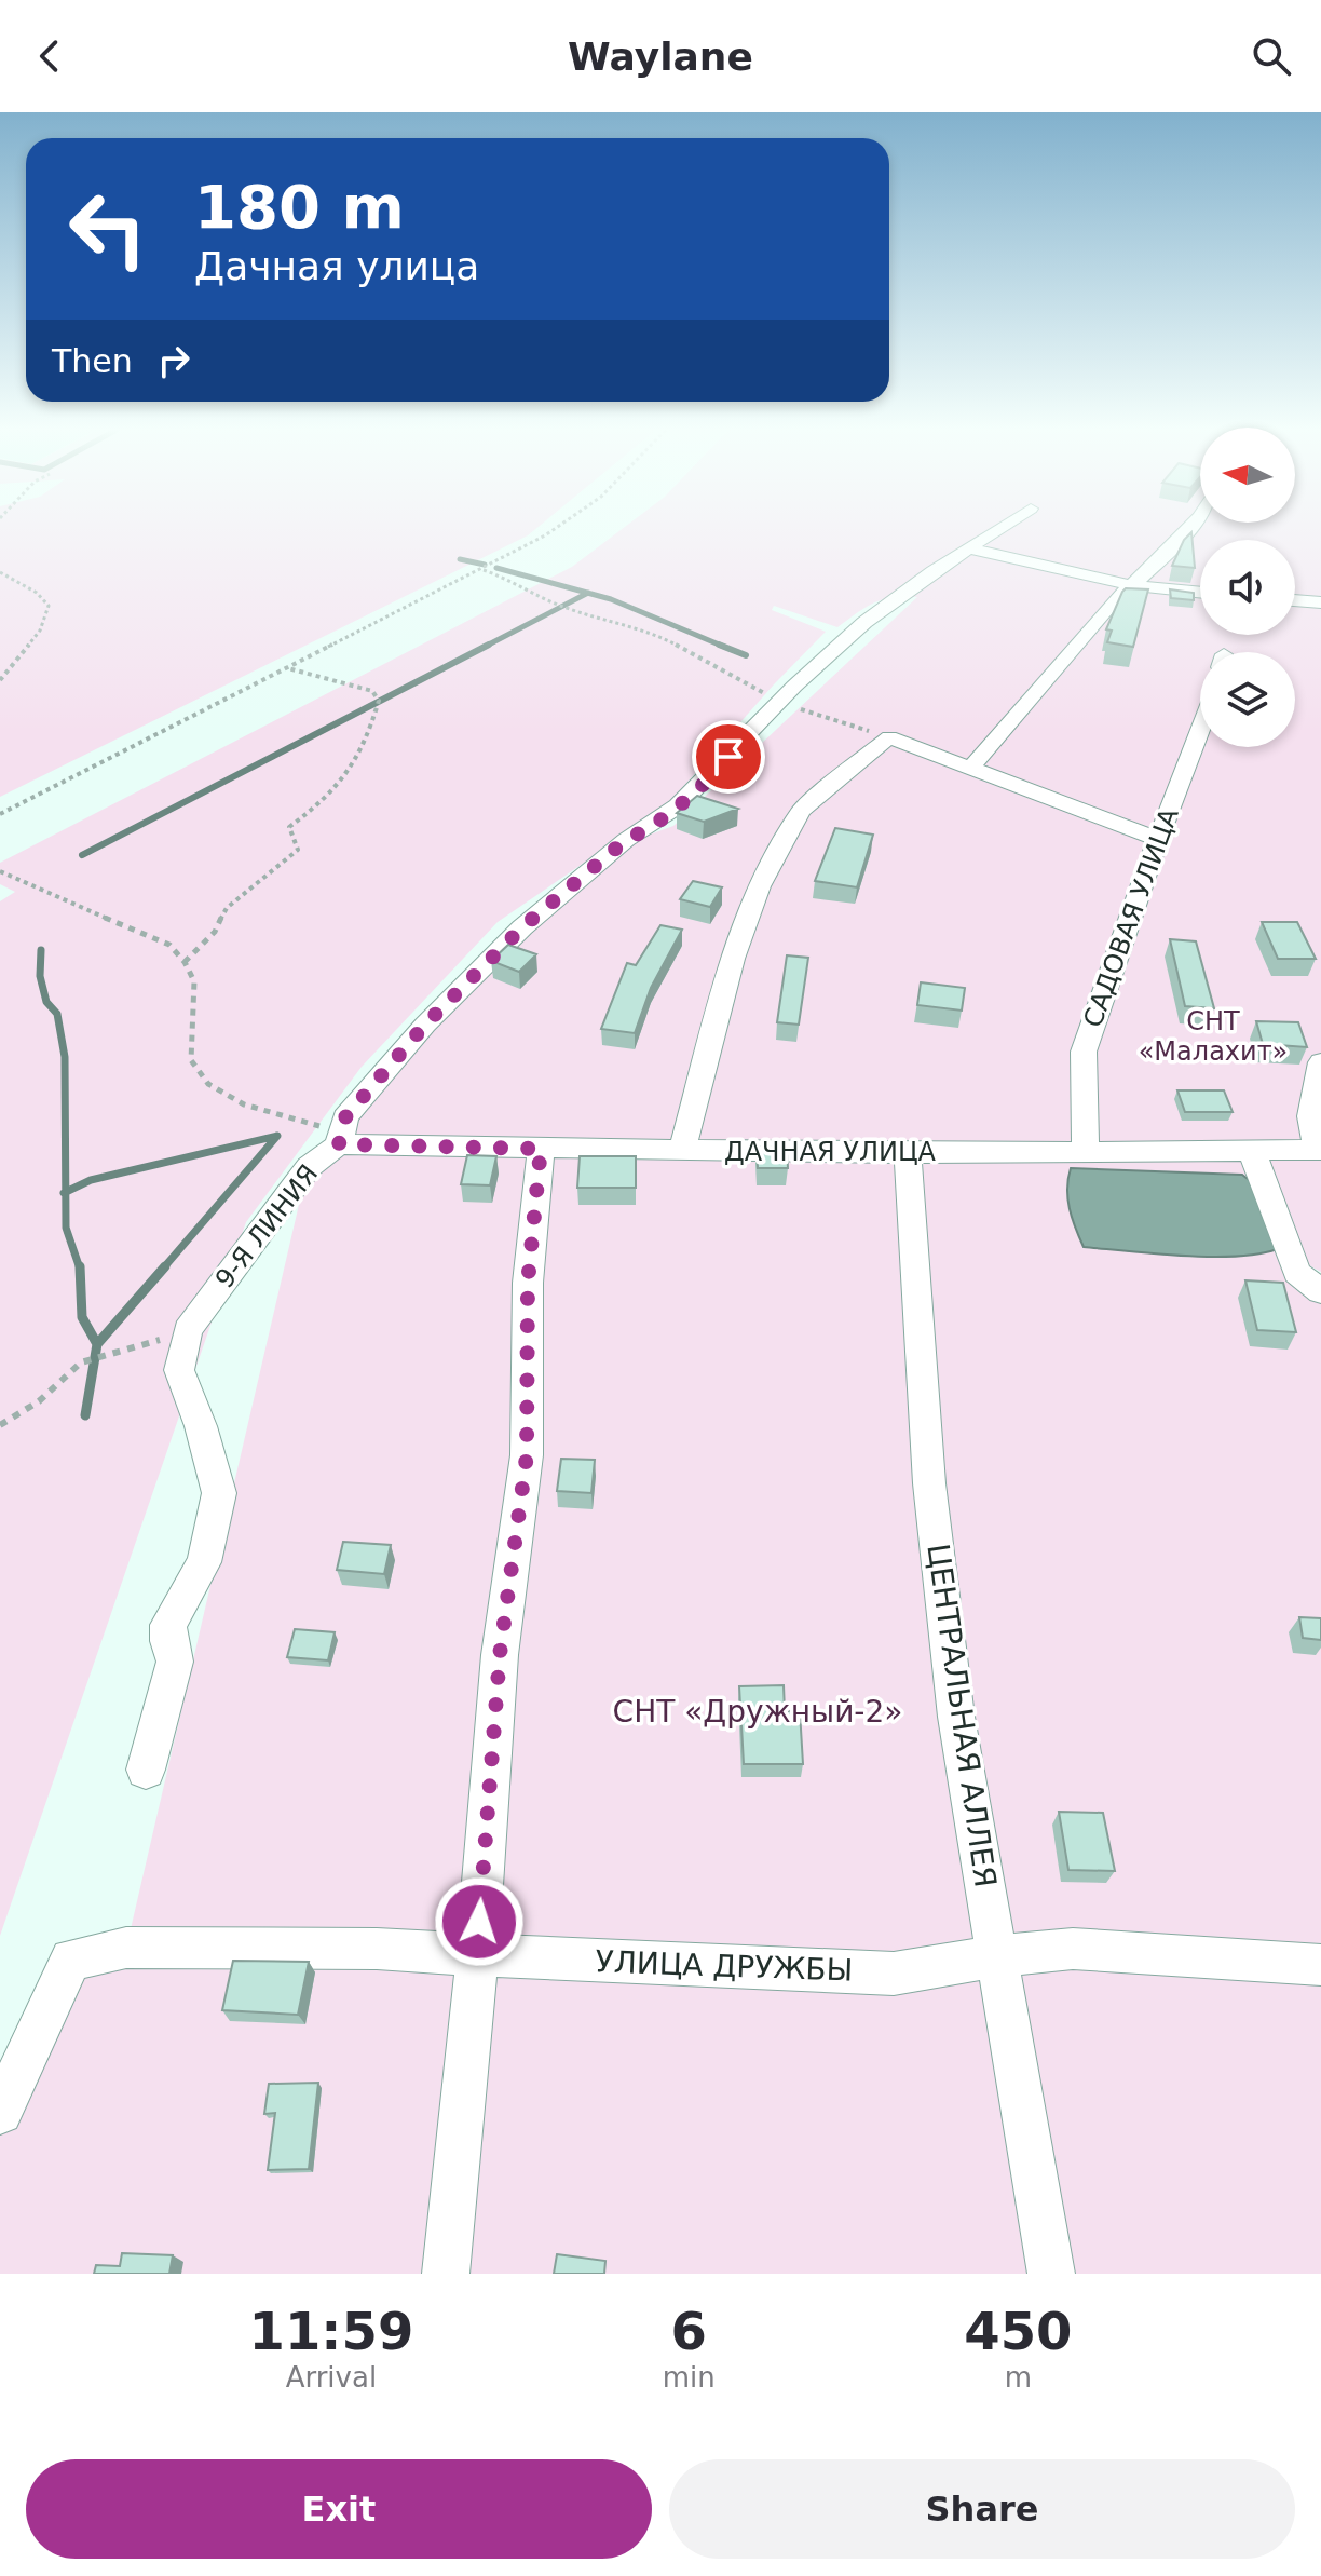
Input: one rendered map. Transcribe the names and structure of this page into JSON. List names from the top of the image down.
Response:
{
  "streets": {
    "street": [
      "САДОВАЯ УЛИЦА",
      "ДАЧНАЯ УЛИЦА",
      "9-Я ЛИНИЯ",
      "ЦЕНТРАЛЬНАЯ АЛЛЕЯ",
      "УЛИЦА ДРУЖБЫ"
    ]
  },
  "crossings": [
    ["САДОВАЯ УЛИЦА", "ДАЧНАЯ УЛИЦА"],
    ["ДАЧНАЯ УЛИЦА", "9-Я ЛИНИЯ"],
    ["ДАЧНАЯ УЛИЦА", "ЦЕНТРАЛЬНАЯ АЛЛЕЯ"],
    ["ЦЕНТРАЛЬНАЯ АЛЛЕЯ", "УЛИЦА ДРУЖБЫ"]
  ],
  "parks": ["СНТ «Малахит»", "СНТ «Дружный-2»"],
  "north": "left",
  "page": {
    "header": "Waylane",
    "turn": ["180 m", "Дачная улица"],
    "then": "Then",
    "eta": [
      "11:59",
      "Arrival",
      "6",
      "min",
      "450",
      "m"
    ],
    "buttons": ["Exit", "Share"]
  }
}
